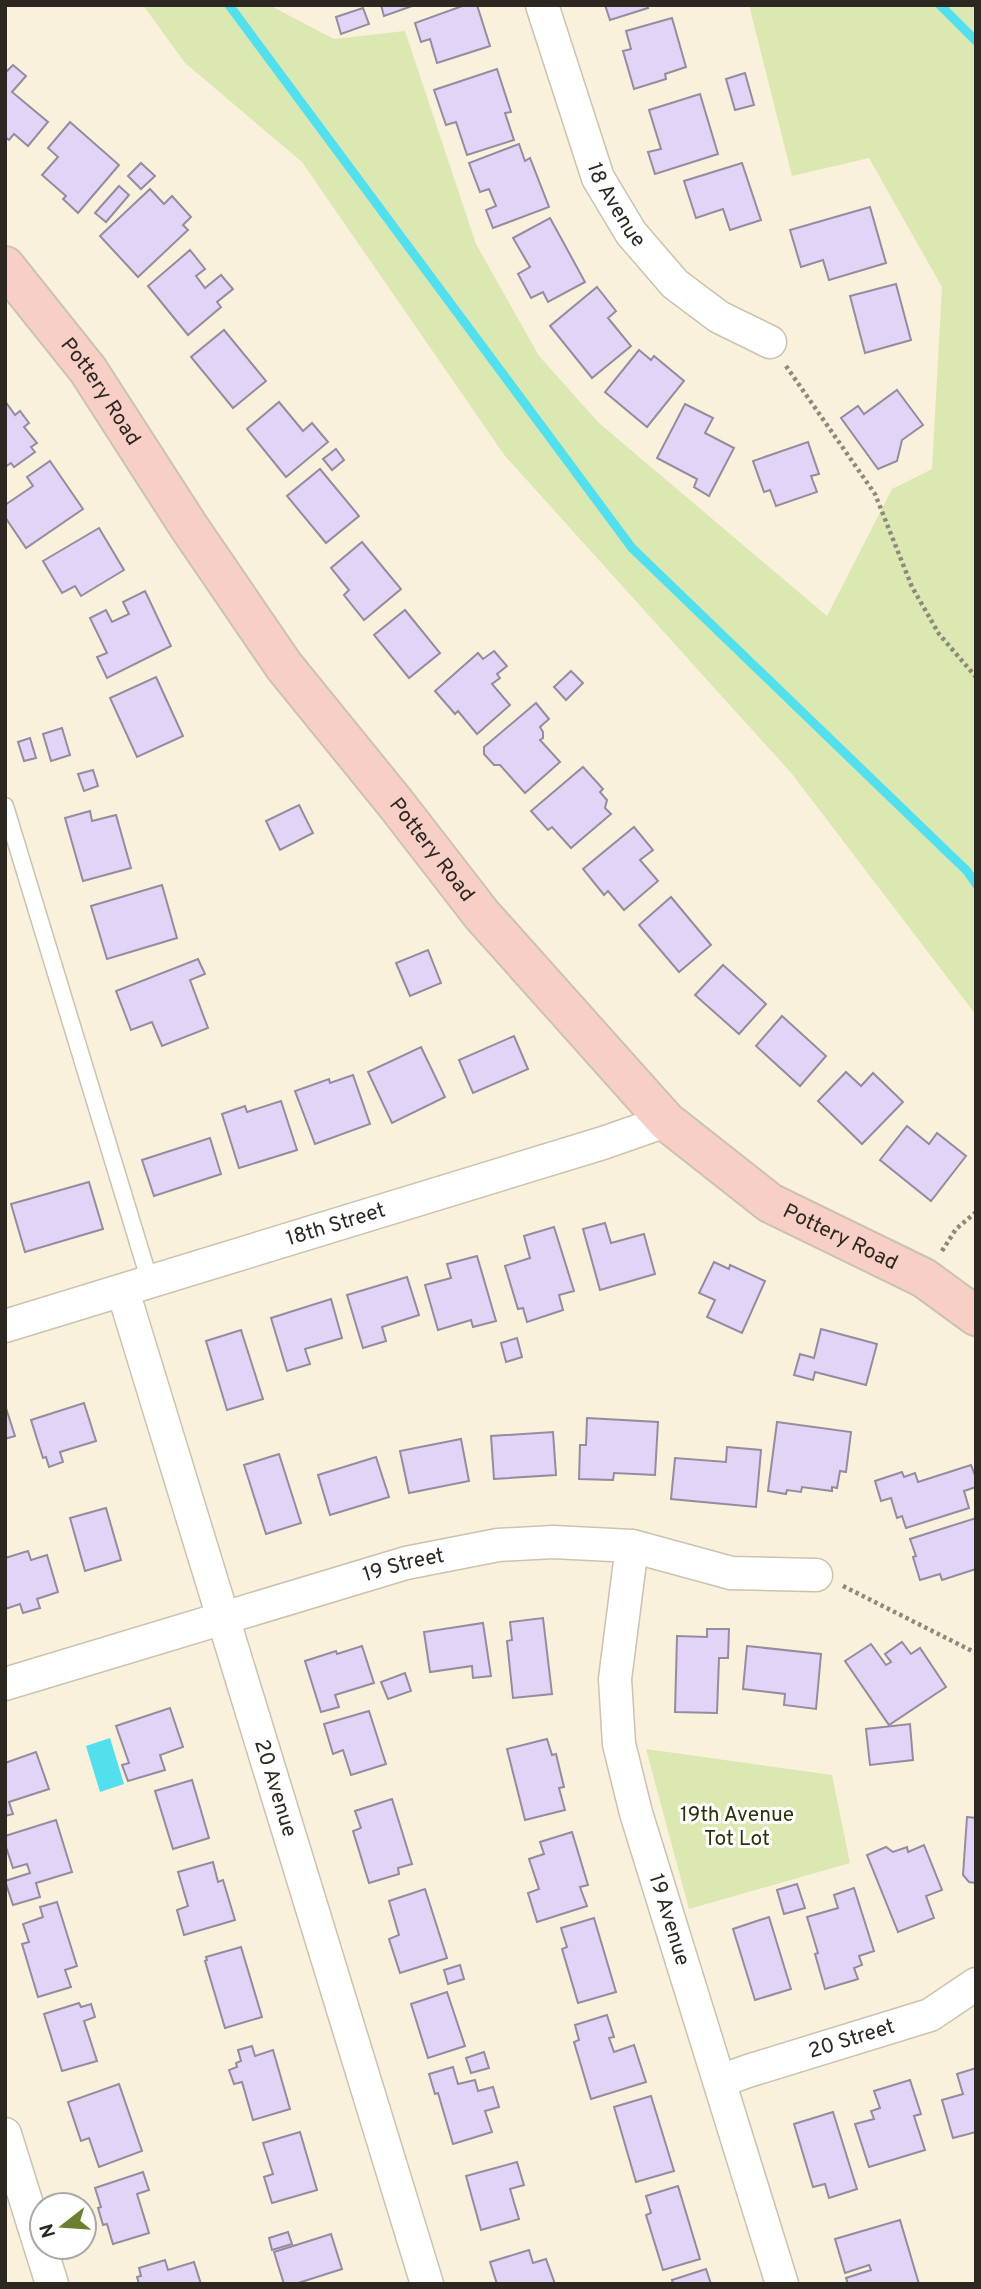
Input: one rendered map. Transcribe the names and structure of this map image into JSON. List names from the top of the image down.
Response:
{
  "streets": {
    "street": [
      "18 Avenue",
      "Pottery Road",
      "18th Street",
      "19 Street",
      "20 Avenue",
      "19 Avenue",
      "20 Street"
    ]
  },
  "crossings": [
    ["Pottery Road", "18th Street"],
    ["18th Street", "20 Avenue"],
    ["19 Street", "20 Avenue"],
    ["19 Street", "19 Avenue"],
    ["19 Avenue", "20 Street"]
  ],
  "parks": ["19th Avenue Tot Lot"],
  "north": "left"
}
